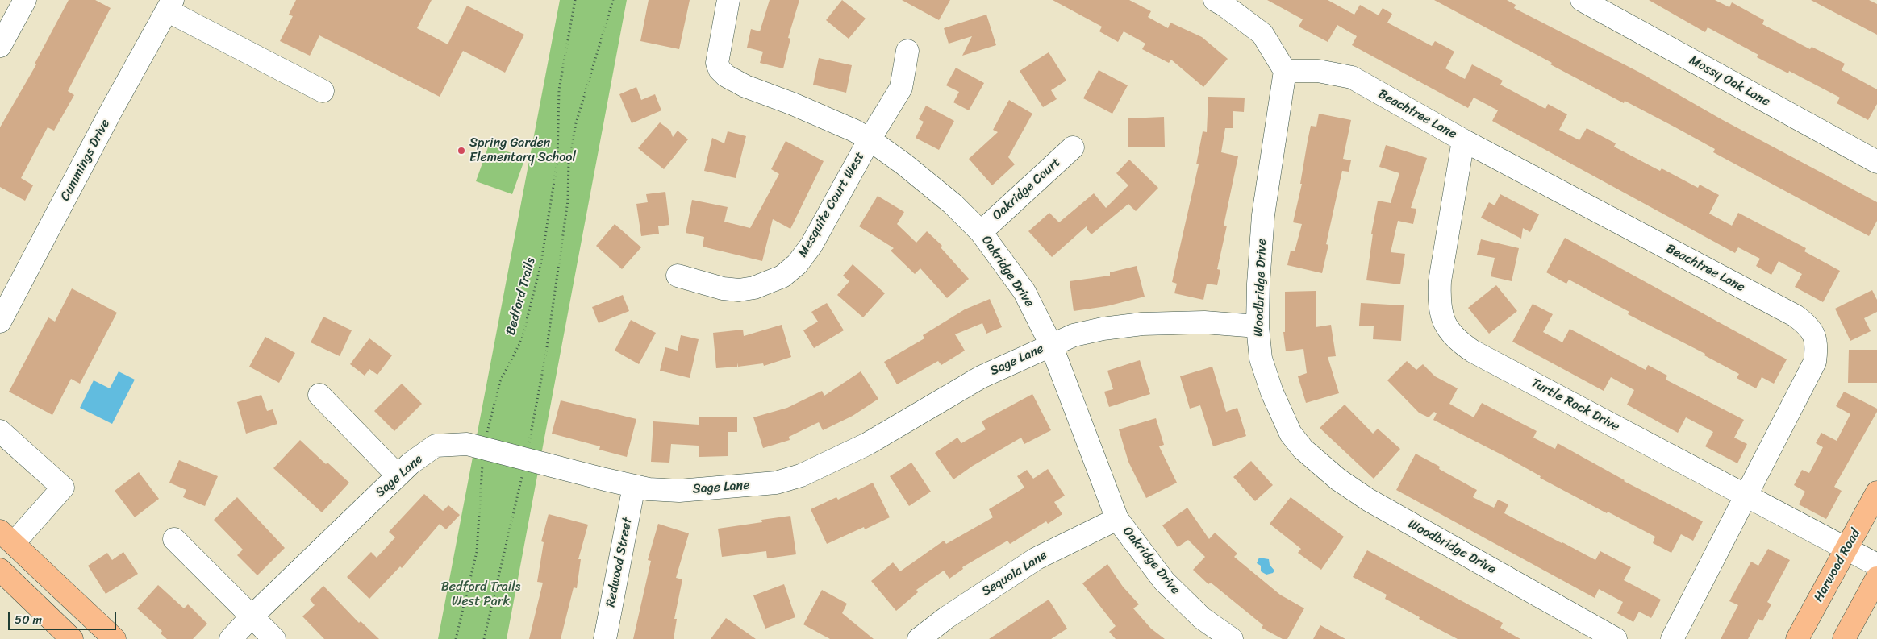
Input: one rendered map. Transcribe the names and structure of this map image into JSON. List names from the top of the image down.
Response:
{
  "streets": {
    "main road": ["Harwood Road"],
    "street": [
      "Mossy Oak Lane",
      "Beachtree Lane",
      "Cummings Drive",
      "Oakridge Court",
      "Mesquite Court West",
      "Oakridge Drive",
      "Woodbridge Drive",
      "Sage Lane",
      "Turtle Rock Drive",
      "Redwood Street",
      "Sequoia Lane"
    ],
    "path": ["Bedford Trails"]
  },
  "crossings": [
    ["Beachtree Lane", "Woodbridge Drive"],
    ["Beachtree Lane", "Turtle Rock Drive"],
    ["Oakridge Court", "Oakridge Drive"],
    ["Mesquite Court West", "Oakridge Drive"],
    ["Oakridge Drive", "Sage Lane"],
    ["Oakridge Drive", "Sequoia Lane"],
    ["Woodbridge Drive", "Sage Lane"],
    ["Bedford Trails", "Sage Lane"],
    ["Sage Lane", "Redwood Street"],
    ["Turtle Rock Drive", "Harwood Road"]
  ],
  "parks": ["Bedford Trails West Park"],
  "places": ["Spring Garden Elementary School"],
  "scale_bar": "50 m"
}
